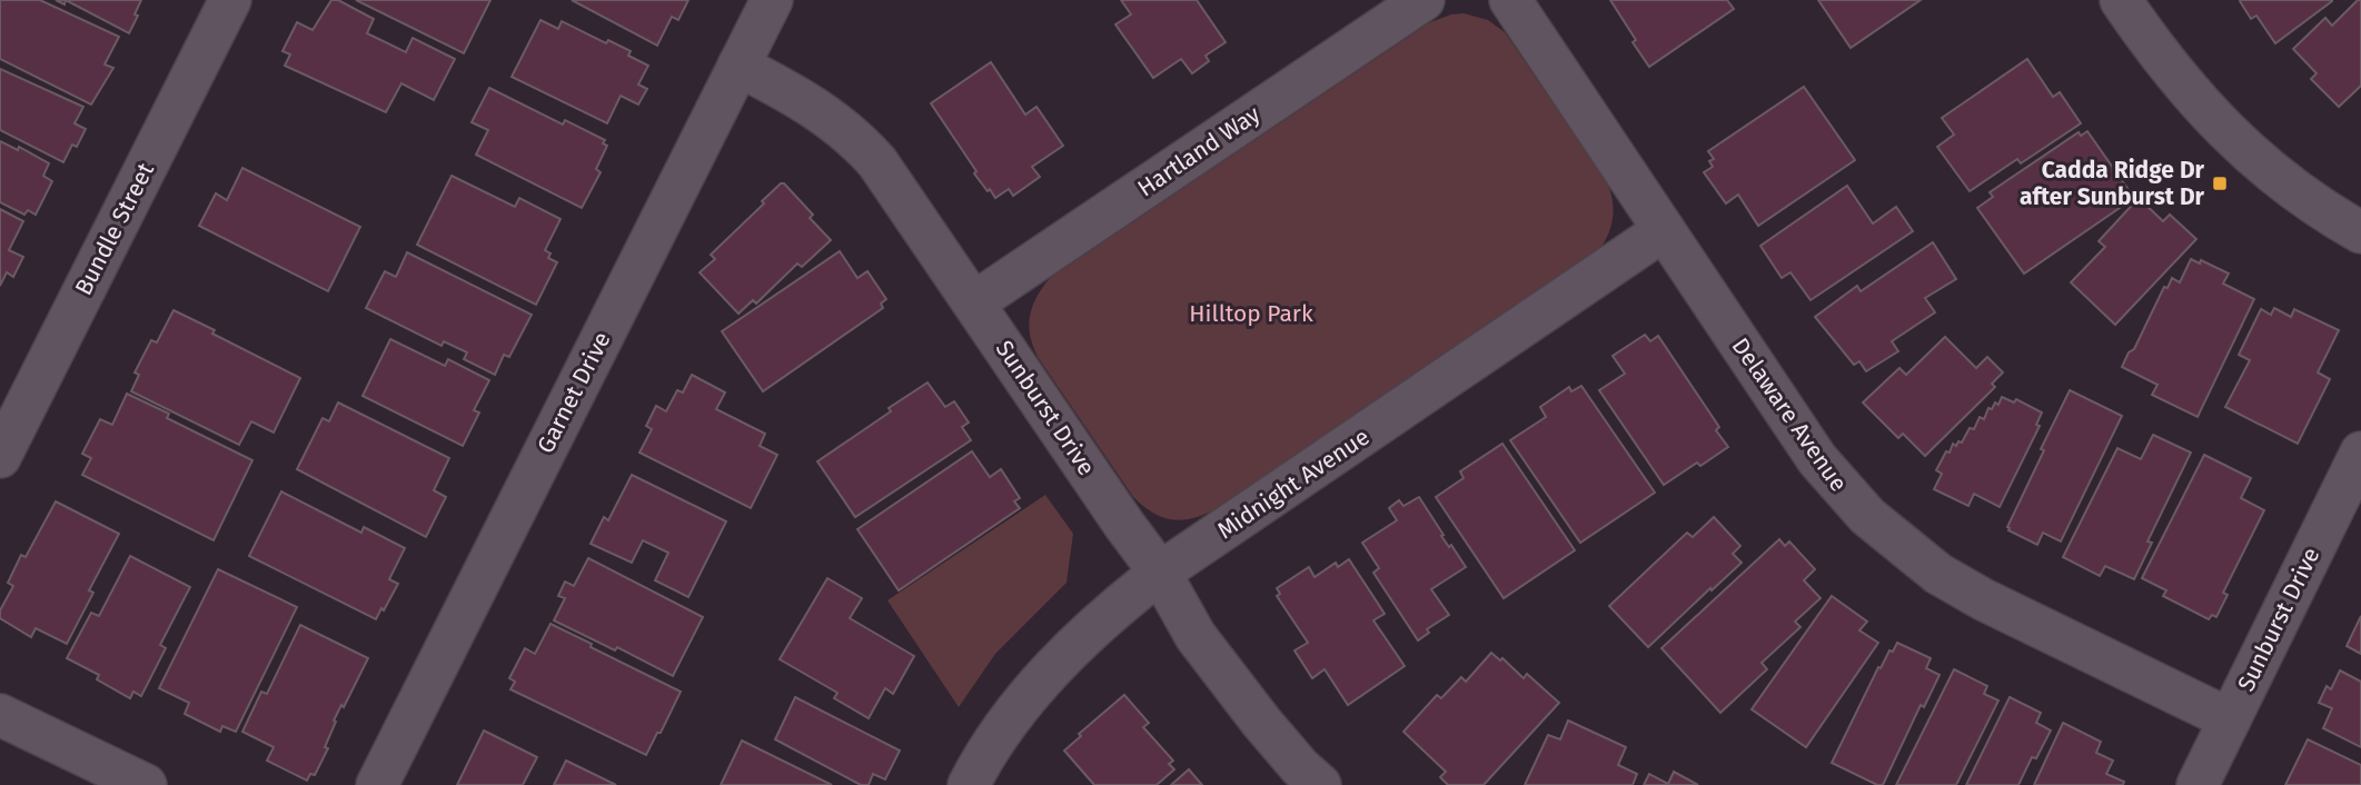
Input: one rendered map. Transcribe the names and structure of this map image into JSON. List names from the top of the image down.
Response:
{
  "streets": {
    "street": [
      "Hartland Way",
      "Bundle Street",
      "Garnet Drive",
      "Sunburst Drive",
      "Delaware Avenue",
      "Midnight Avenue"
    ]
  },
  "crossings": [
    ["Hartland Way", "Sunburst Drive"],
    ["Garnet Drive", "Sunburst Drive"],
    ["Sunburst Drive", "Delaware Avenue"],
    ["Sunburst Drive", "Midnight Avenue"],
    ["Delaware Avenue", "Midnight Avenue"]
  ],
  "parks": ["Hilltop Park"],
  "places": {
    "transit": ["Cadda Ridge Dr after Sunburst Dr"]
  }
}
